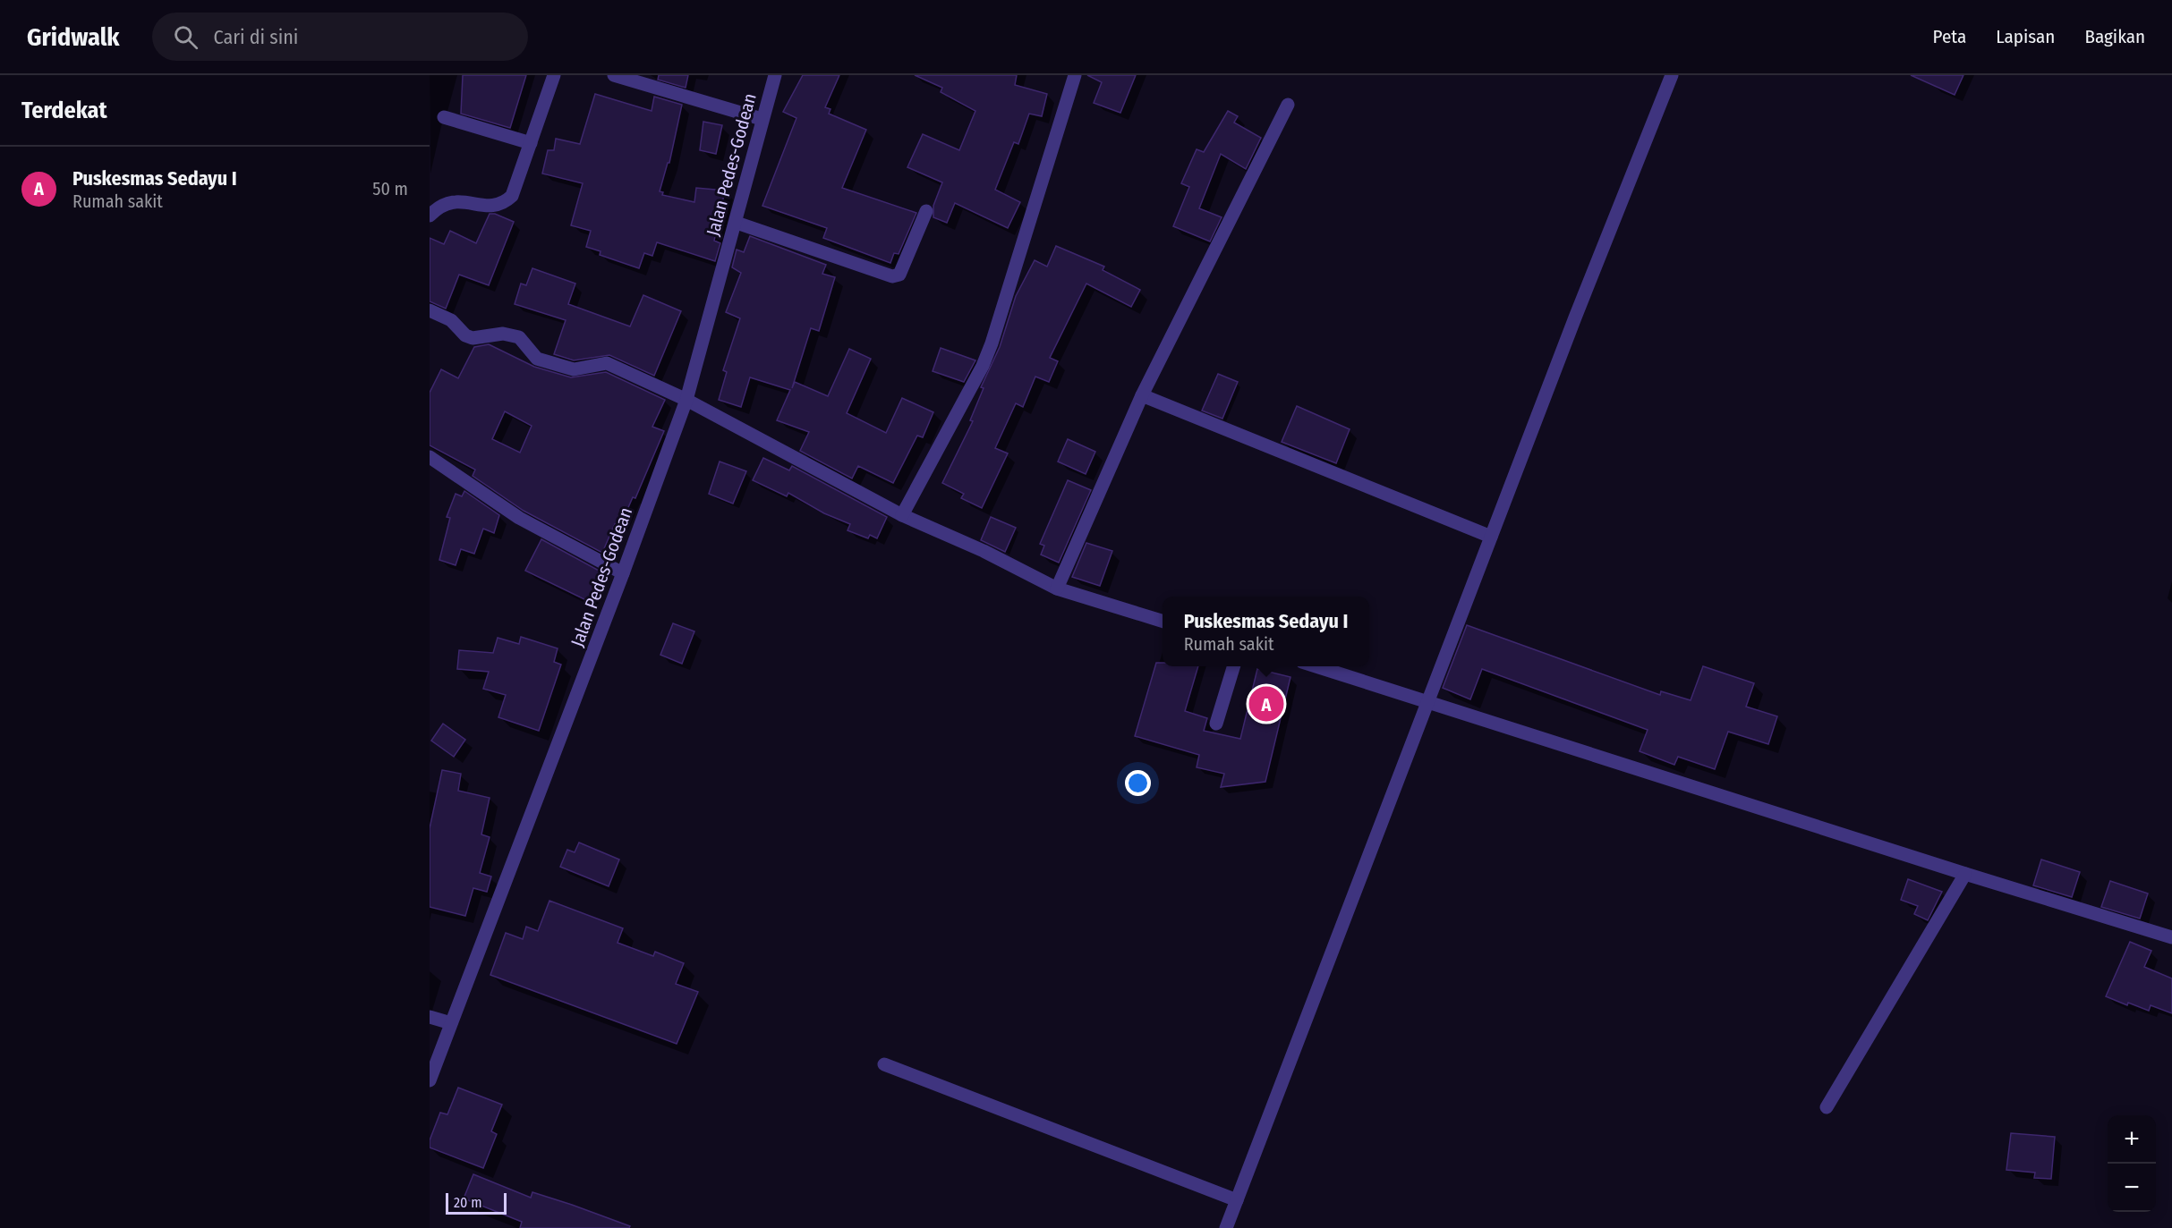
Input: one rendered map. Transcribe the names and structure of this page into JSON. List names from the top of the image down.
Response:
{
  "streets": {
    "street": ["Jalan Pedes-Godean"]
  },
  "scale_bar": "20 m",
  "page": {
    "header": "Gridwalk",
    "search": "Cari di sini",
    "nav": ["Peta", "Lapisan", "Bagikan"],
    "heading": "Terdekat",
    "list": [
      {
        "mark": "A",
        "name": "Puskesmas Sedayu I",
        "note": "Rumah sakit",
        "value": "50 m"
      }
    ],
    "popup": ["Puskesmas Sedayu I", "Rumah sakit"],
    "pins": "A",
    "map_buttons": ["+", "−"],
    "scale": "20 m"
  }
}
